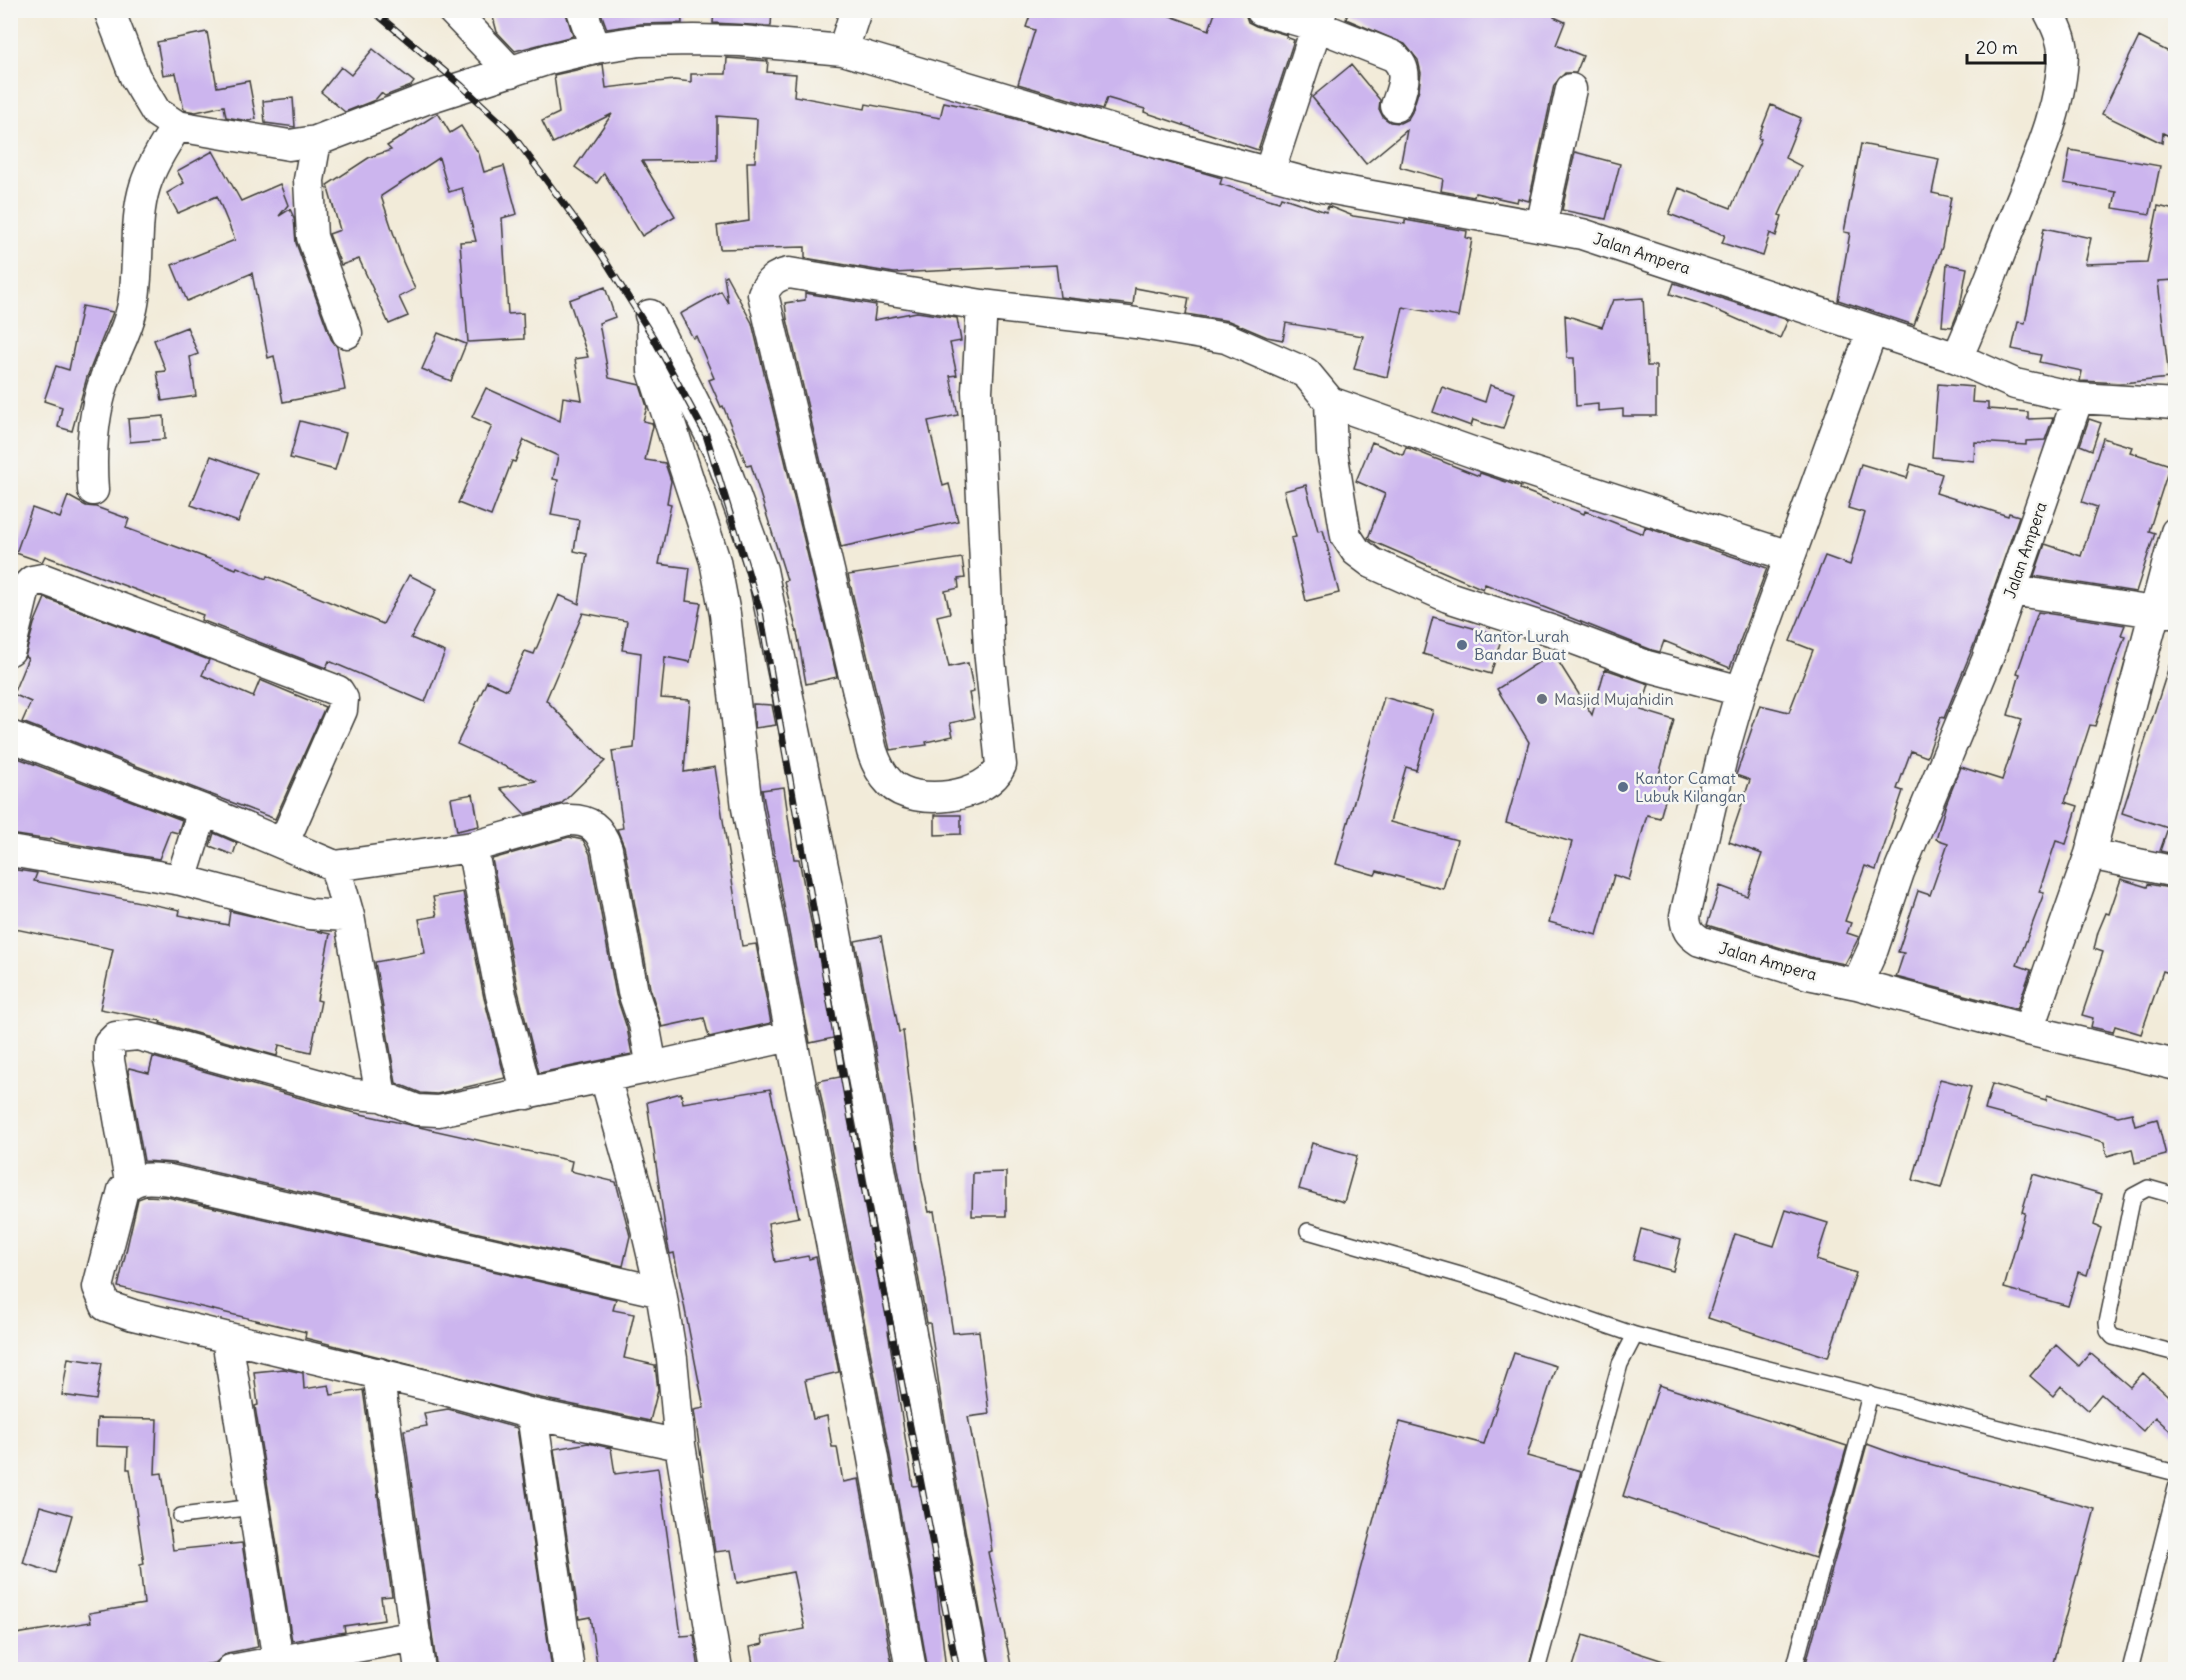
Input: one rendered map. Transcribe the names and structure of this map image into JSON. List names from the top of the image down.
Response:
{
  "streets": {
    "street": ["Jalan Ampera"]
  },
  "places": ["Kantor Lurah Bandar Buat", "Masjid Mujahidin", "Kantor Camat Lubuk Kilangan"],
  "scale_bar": "20 m"
}
